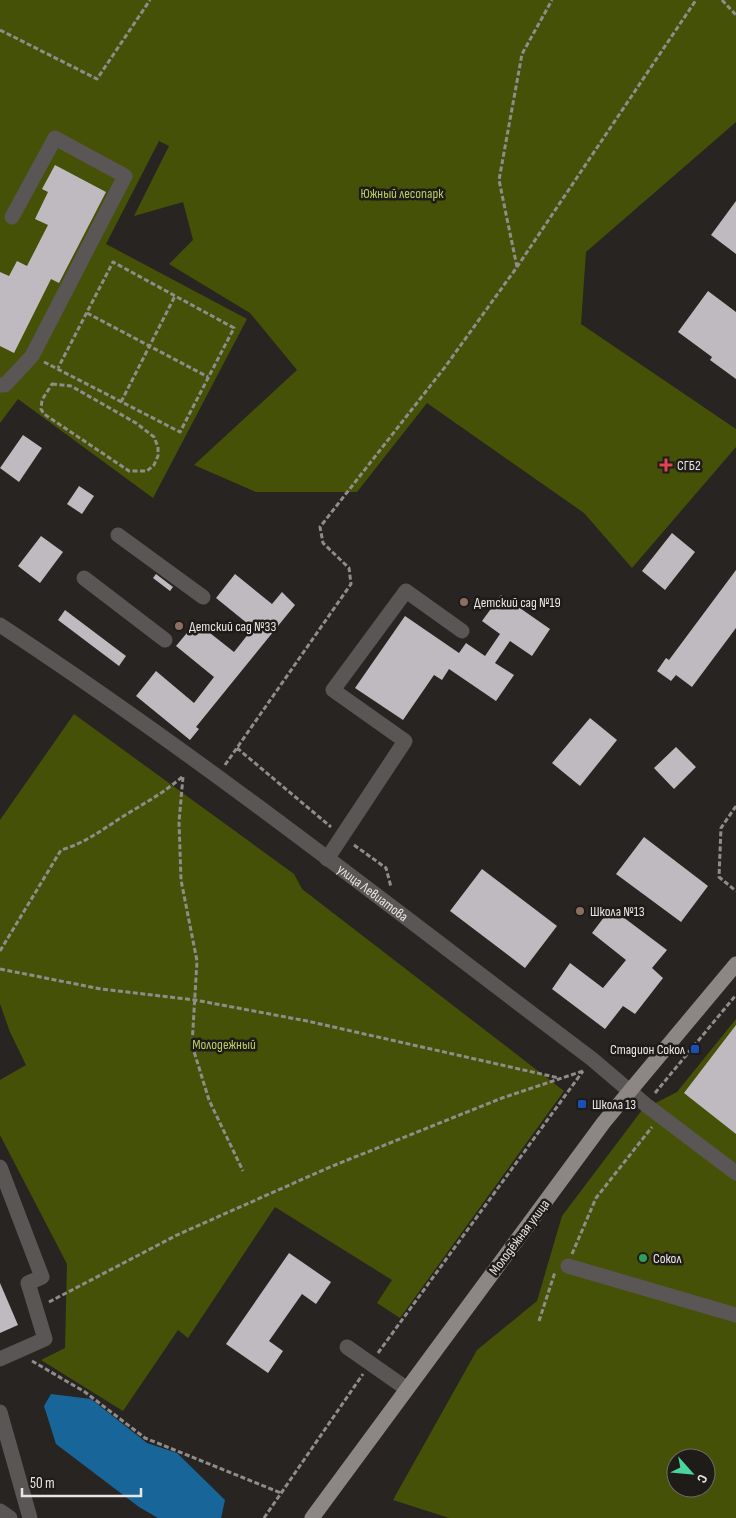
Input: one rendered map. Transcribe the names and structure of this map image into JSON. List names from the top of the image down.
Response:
{
  "streets": {
    "main road": ["Молодёжная улица"],
    "street": ["улица Левиатова"]
  },
  "crossings": [
    ["улица Левиатова", "Молодёжная улица"]
  ],
  "parks": ["Южный лесопарк", "Молодежный"],
  "places": {
    "health": ["СГБ2"],
    "other": [
      "Детский сад №19",
      "Детский сад №33",
      "Школа №13",
      "Сокол"
    ],
    "transit": ["Стадион Сокол", "Школа 13"]
  },
  "scale_bar": "50 m",
  "north": "bottom right"
}
